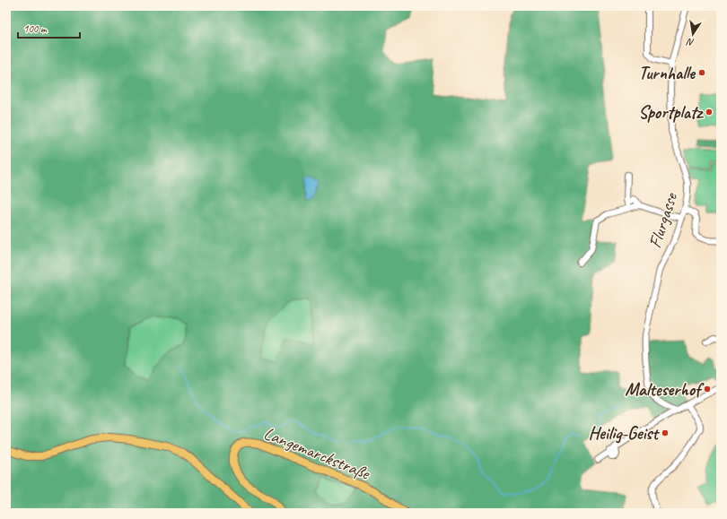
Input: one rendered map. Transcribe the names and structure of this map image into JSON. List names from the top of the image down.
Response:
{
  "streets": {
    "main road": ["Langemarckstraße"],
    "street": ["Flurgasse"]
  },
  "places": [
    "Turnhalle",
    "Sportplatz",
    "Malteserhof",
    "Heilig-Geist"
  ],
  "scale_bar": "100 m",
  "north": "bottom"
}
